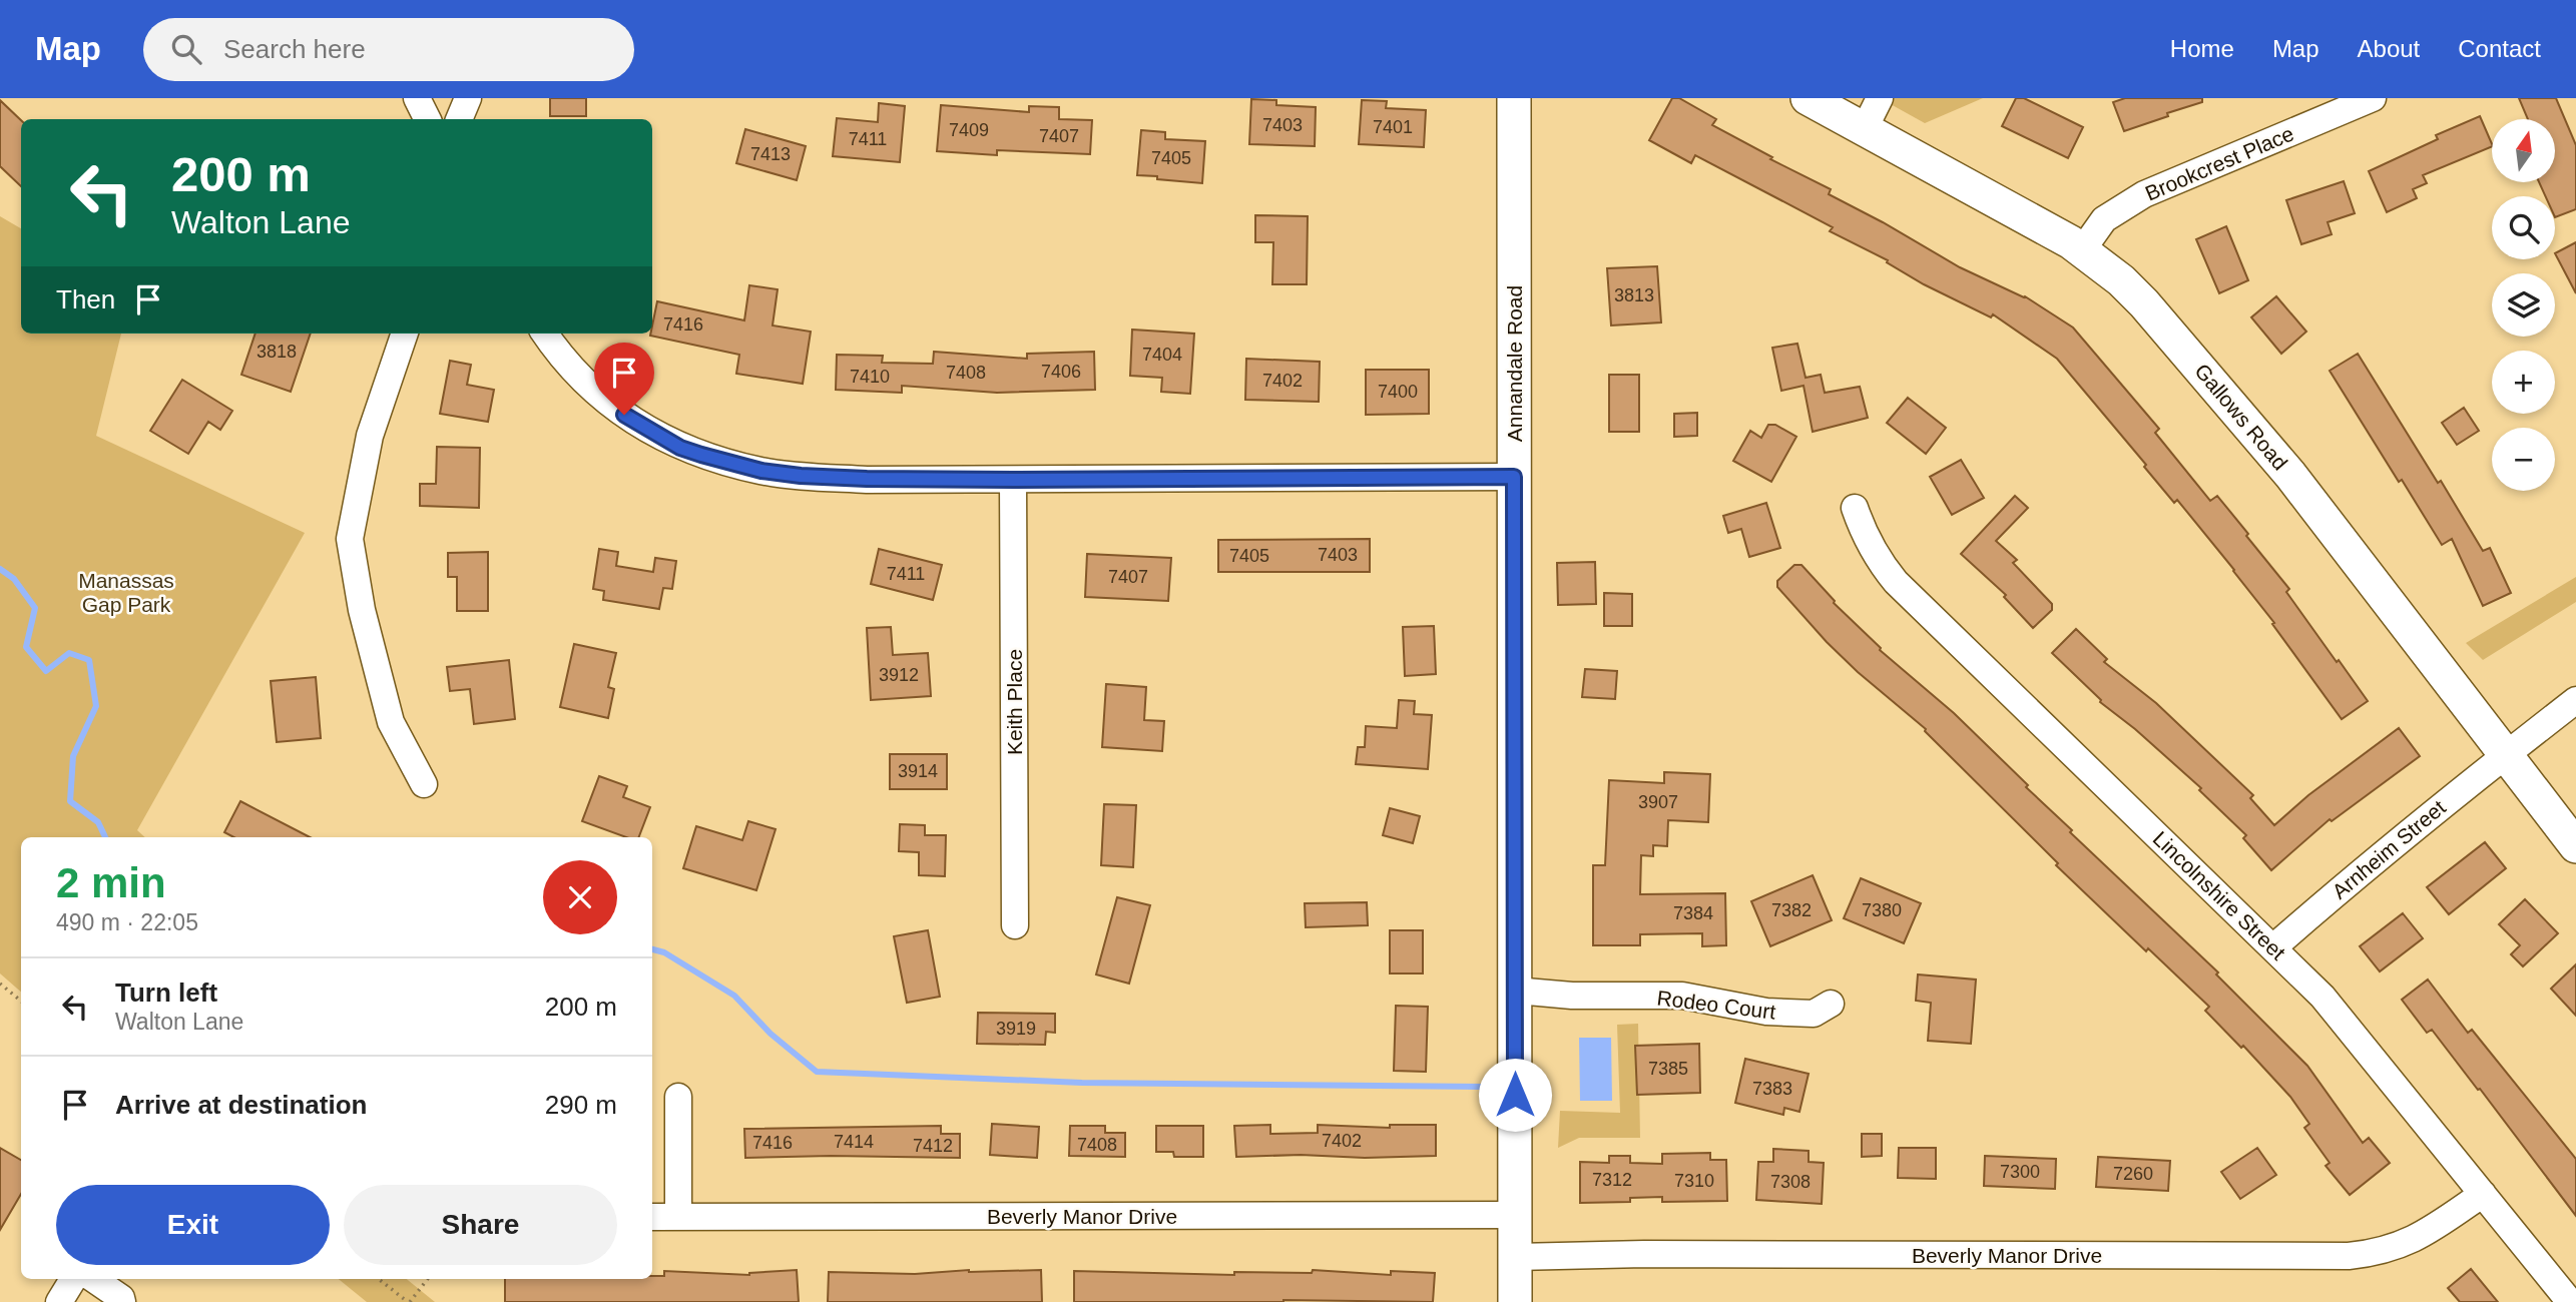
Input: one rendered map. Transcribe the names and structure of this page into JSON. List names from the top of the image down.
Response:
{
  "streets": {
    "main road": ["Annandale Road", "Gallows Road"],
    "street": [
      "Brookcrest Place",
      "Keith Place",
      "Arnheim Street",
      "Lincolnshire Street",
      "Rodeo Court",
      "Beverly Manor Drive"
    ]
  },
  "crossings": [
    ["Brookcrest Place", "Gallows Road"],
    ["Annandale Road", "Rodeo Court"],
    ["Annandale Road", "Beverly Manor Drive"],
    ["Gallows Road", "Arnheim Street"],
    ["Arnheim Street", "Lincolnshire Street"],
    ["Lincolnshire Street", "Beverly Manor Drive"]
  ],
  "parks": ["Manassas Gap Park"],
  "house_numbers": [
    "7403",
    "7401",
    "7409",
    "7407",
    "7411",
    "7413",
    "7405",
    "3813",
    "7416",
    "3818",
    "7404",
    "7406",
    "7408",
    "7410",
    "7402",
    "7400",
    "7403",
    "7405",
    "7411",
    "7407",
    "3912",
    "3914",
    "3907",
    "7382",
    "7380",
    "7384",
    "3919",
    "7385",
    "7383",
    "7402",
    "7414",
    "7416",
    "7408",
    "7412",
    "7300",
    "7260",
    "7312",
    "7310",
    "7308"
  ],
  "north": "top",
  "page": {
    "header": "Map",
    "search": "Search here",
    "nav": [
      "Home",
      "Map",
      "About",
      "Contact"
    ],
    "map_buttons": ["+", "−"],
    "turn": ["200 m", "Walton Lane"],
    "then": "Then",
    "heading": ["2 min", "490 m · 22:05"],
    "list": [
      {
        "name": "Turn left",
        "note": "Walton Lane",
        "value": "200 m"
      },
      {
        "name": "Arrive at destination",
        "value": "290 m"
      }
    ],
    "buttons": ["Exit", "Share"]
  }
}
